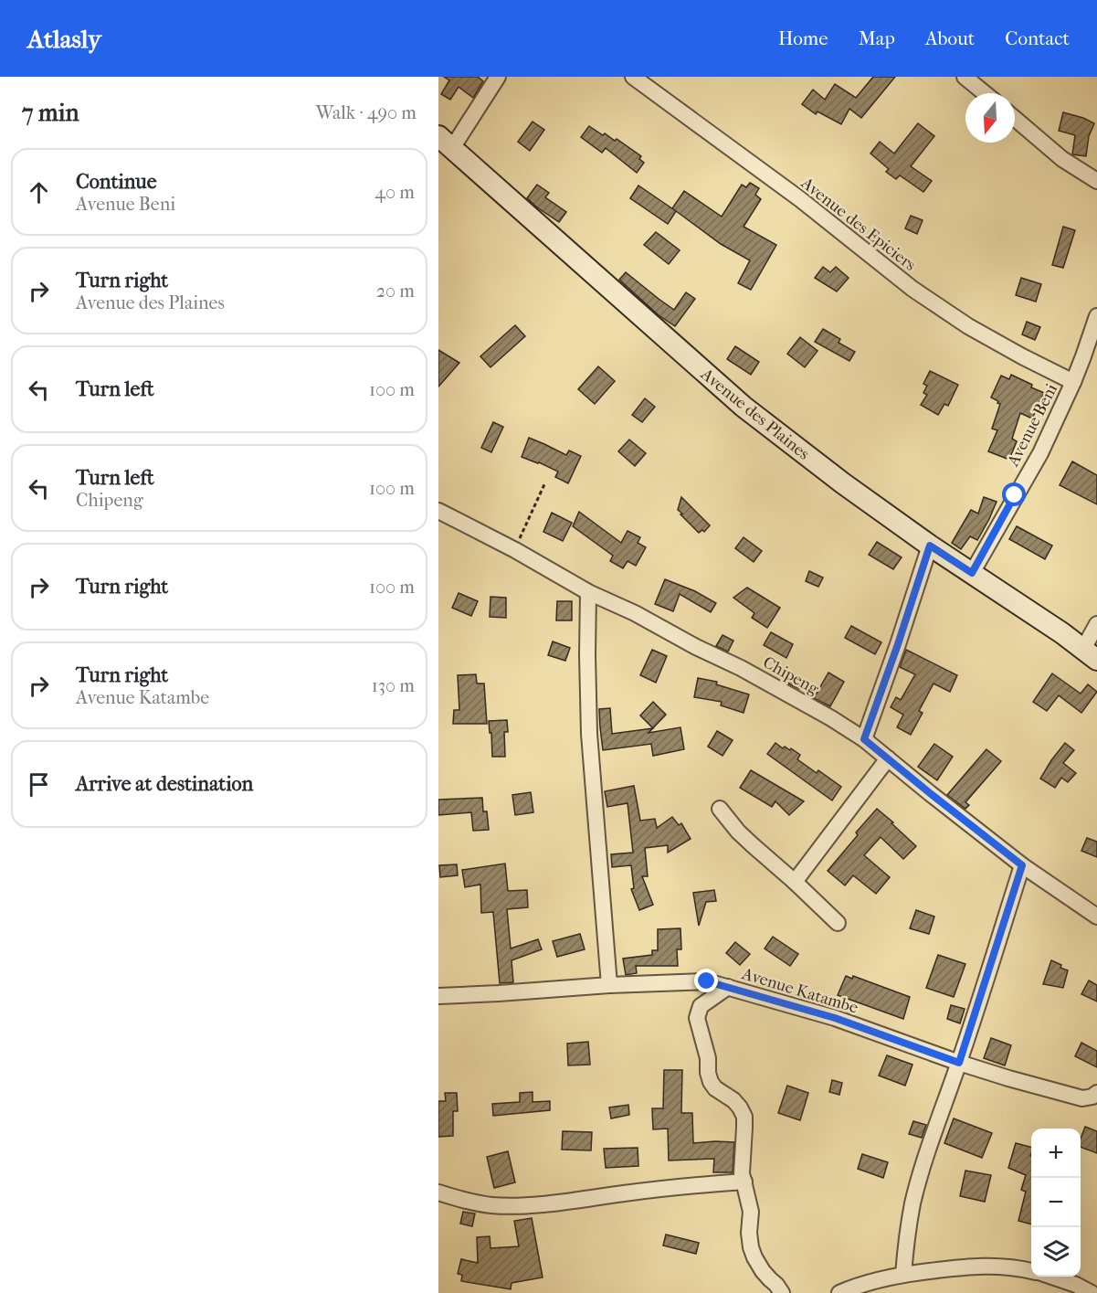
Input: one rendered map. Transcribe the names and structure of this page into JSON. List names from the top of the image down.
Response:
{
  "streets": {
    "street": [
      "Avenue des Epiciers",
      "Avenue des Plaines",
      "Avenue Beni",
      "Chipeng",
      "Avenue Katambe"
    ]
  },
  "crossings": [
    ["Avenue des Epiciers", "Avenue Beni"],
    ["Avenue des Plaines", "Avenue Beni"]
  ],
  "north": "bottom",
  "page": {
    "header": "Atlasly",
    "nav": [
      "Home",
      "Map",
      "About",
      "Contact"
    ],
    "heading": ["7 min", "Walk · 490 m"],
    "list": [
      ["Continue", "Avenue Beni", "40 m"],
      ["Turn right", "Avenue des Plaines", "20 m"],
      ["Turn left", "100 m"],
      ["Turn left", "Chipeng", "100 m"],
      ["Turn right", "100 m"],
      ["Turn right", "Avenue Katambe", "130 m"],
      "Arrive at destination"
    ],
    "map_buttons": ["+", "−"]
  }
}
